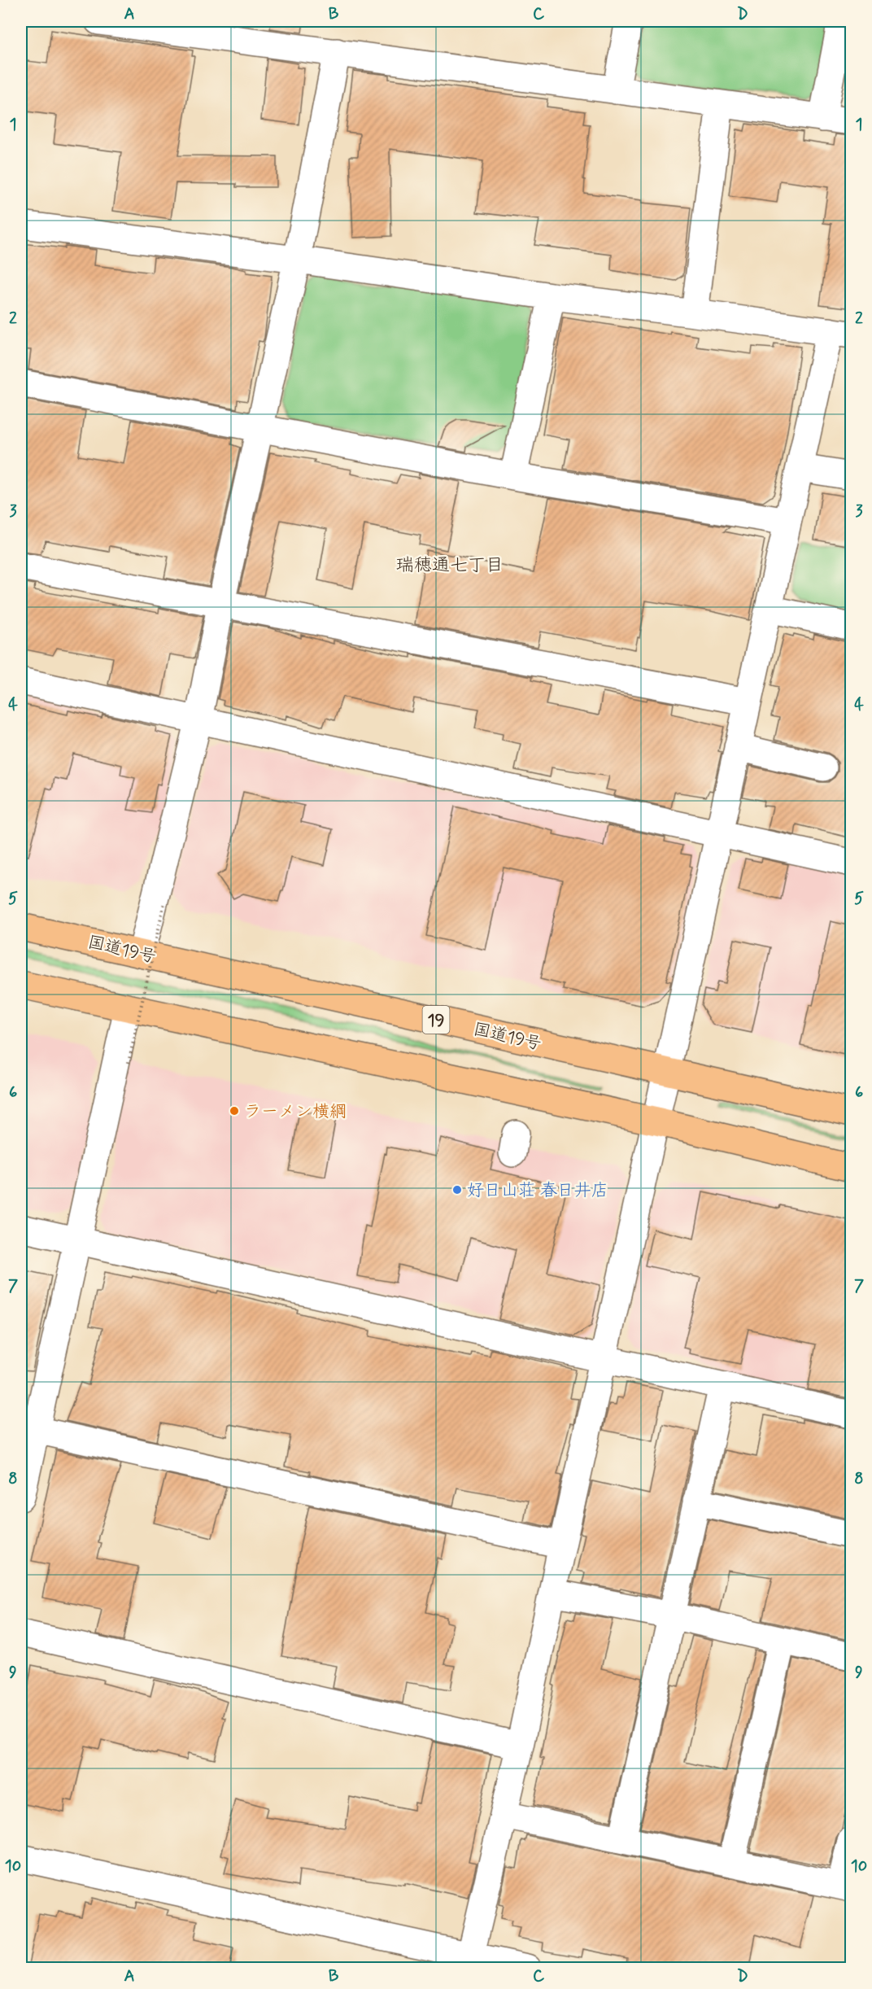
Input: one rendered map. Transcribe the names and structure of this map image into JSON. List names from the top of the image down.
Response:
{
  "streets": {
    "highway": ["国道19号", "19"]
  },
  "districts": ["瑞穂通七丁目"],
  "places": ["ラーメン横綱", "好日山荘 春日井店"],
  "grid": {
    "columns": [
      "A",
      "B",
      "C",
      "D"
    ],
    "rows": [
      "1",
      "2",
      "3",
      "4",
      "5",
      "6",
      "7",
      "8",
      "9",
      "10"
    ]
  }
}
